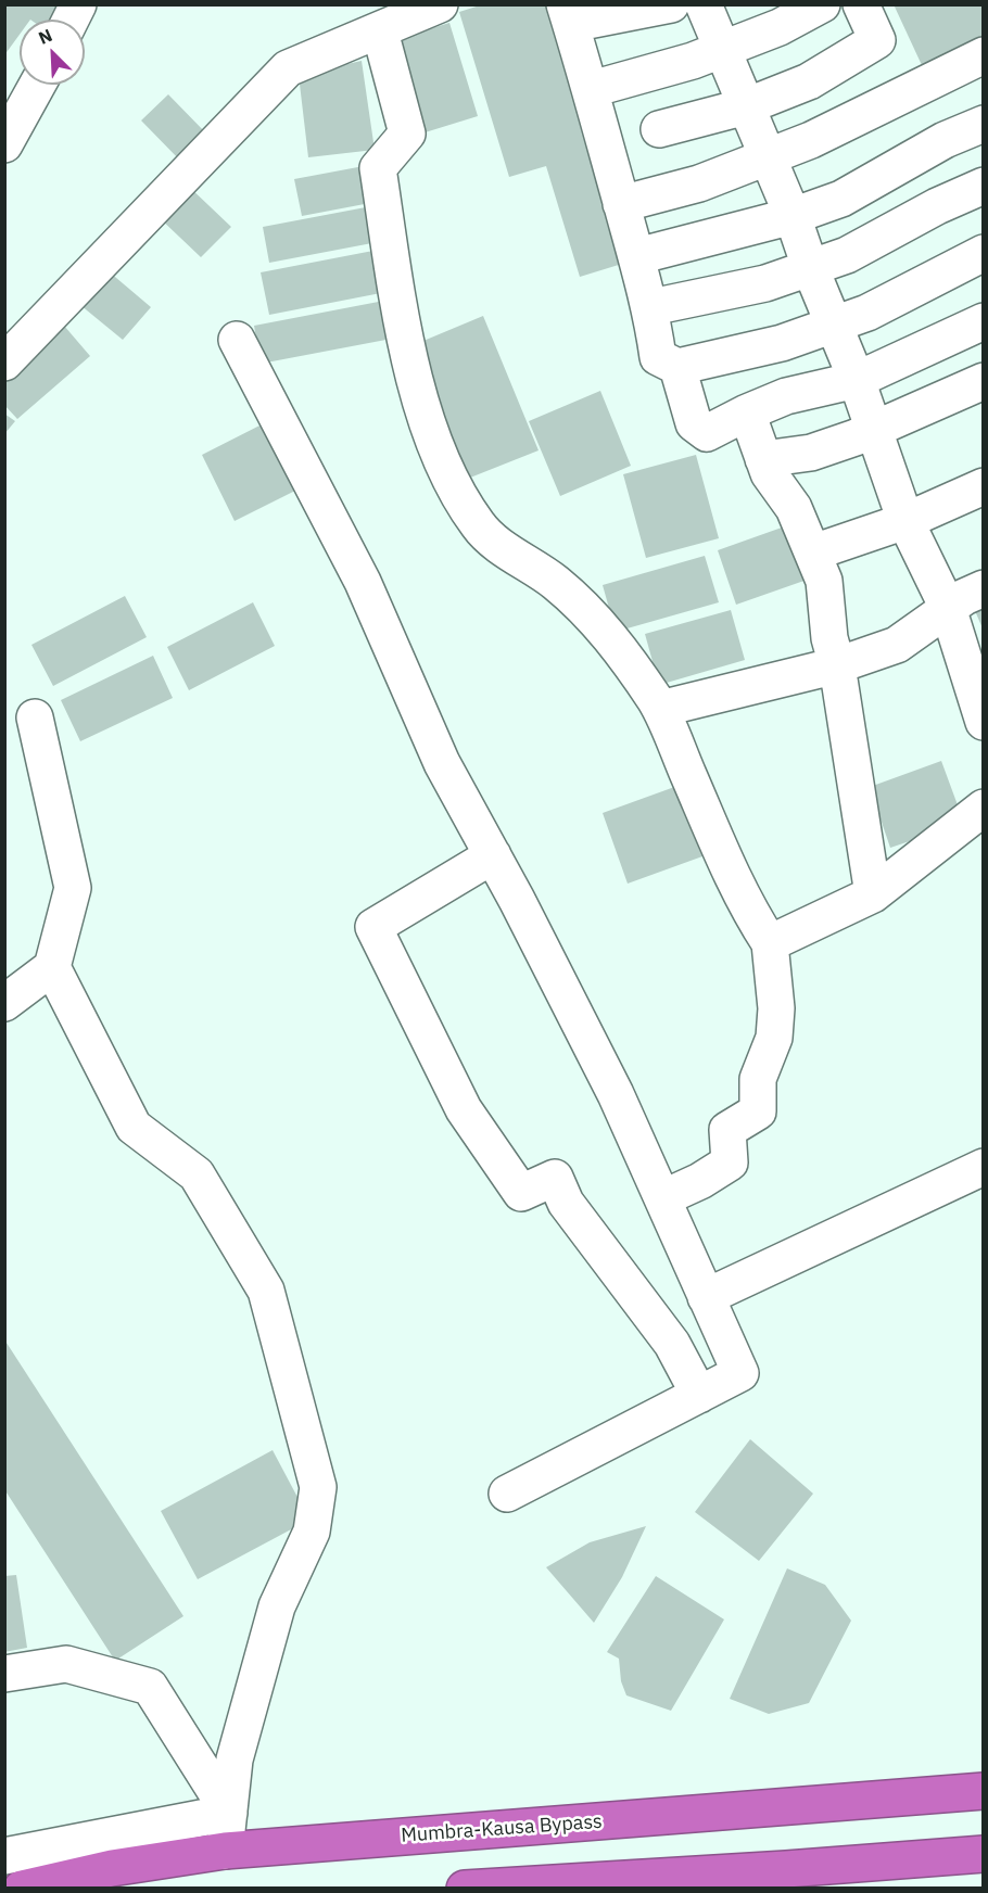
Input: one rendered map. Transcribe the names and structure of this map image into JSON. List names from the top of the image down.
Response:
{
  "streets": {
    "highway": ["Mumbra-Kausa Bypass"]
  },
  "north": "top left"
}
